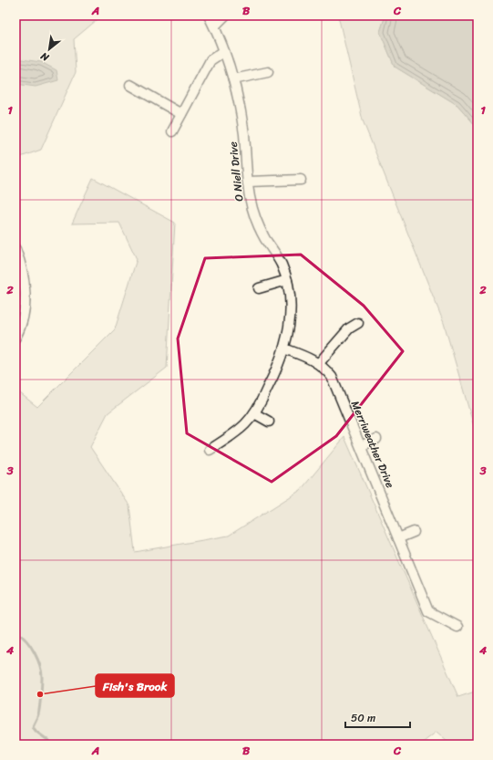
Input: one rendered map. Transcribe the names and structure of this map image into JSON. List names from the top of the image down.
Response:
{
  "streets": {
    "street": ["O Niell Drive", "Merriweather Drive"]
  },
  "places": ["Fish's Brook"],
  "scale_bar": "50 m",
  "north": "bottom left",
  "grid": {
    "columns": ["A", "B", "C"],
    "rows": [
      "1",
      "2",
      "3",
      "4"
    ]
  }
}
